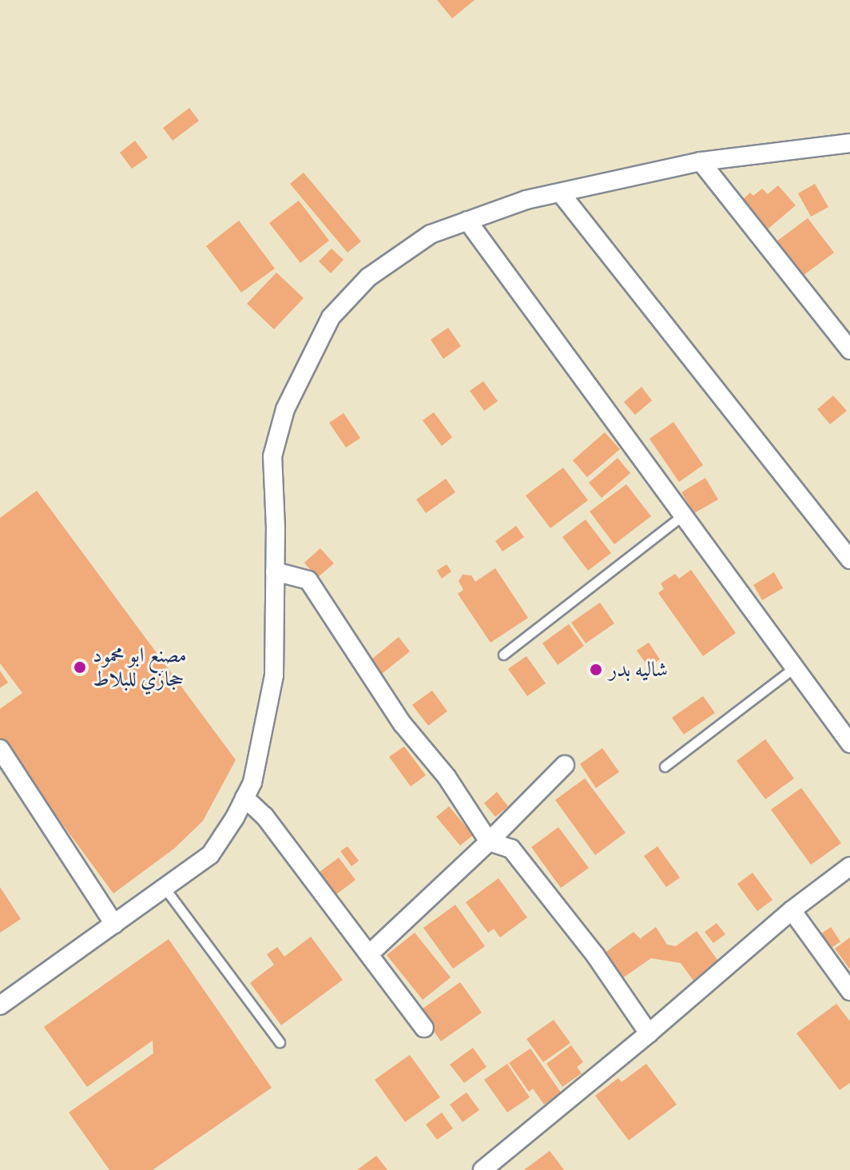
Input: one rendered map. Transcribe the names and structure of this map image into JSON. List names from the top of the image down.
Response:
{
  "places": ["مصنع ابو محمود حجازي للبلاط", "شاليه بدر"]
}
